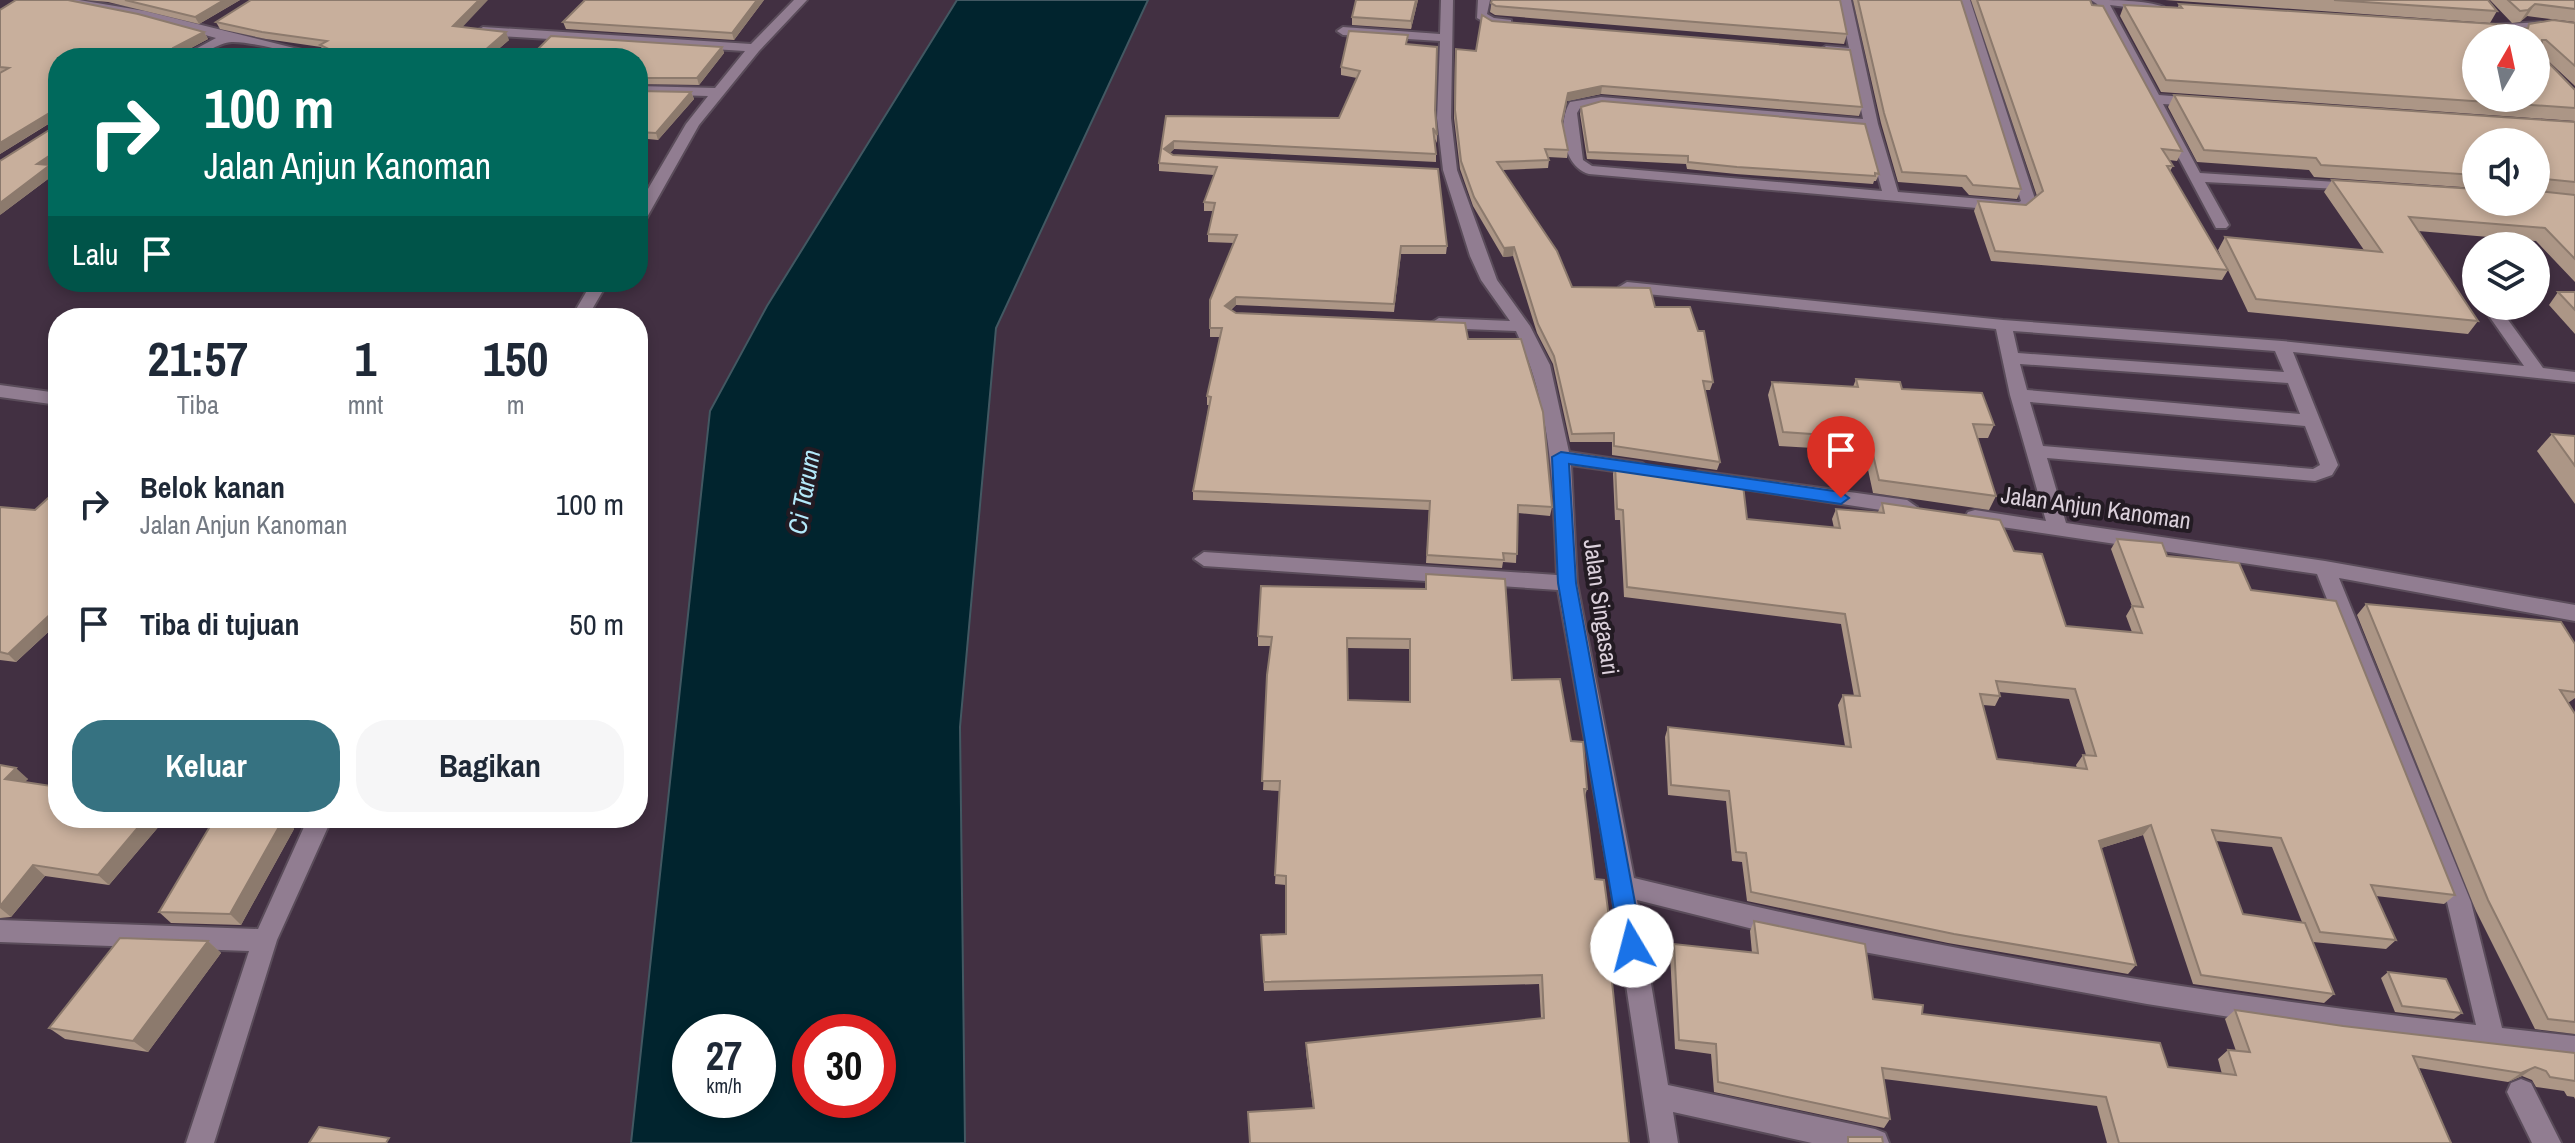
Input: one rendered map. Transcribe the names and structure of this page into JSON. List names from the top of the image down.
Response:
{
  "streets": {
    "street": ["Jalan Anjun Kanoman", "Jalan Singasari"]
  },
  "crossings": [
    ["Jalan Anjun Kanoman", "Jalan Singasari"]
  ],
  "water": ["Ci Tarum"],
  "north": "top",
  "page": {
    "turn": ["100 m", "Jalan Anjun Kanoman"],
    "then": "Lalu",
    "eta": [
      "21:57",
      "Tiba",
      "1",
      "mnt",
      "150",
      "m"
    ],
    "list": [
      {
        "name": "Belok kanan",
        "note": "Jalan Anjun Kanoman",
        "value": "100 m"
      },
      {
        "name": "Tiba di tujuan",
        "value": "50 m"
      }
    ],
    "buttons": ["Keluar", "Bagikan"],
    "speed": "27 km/h",
    "limit": "30"
  }
}
